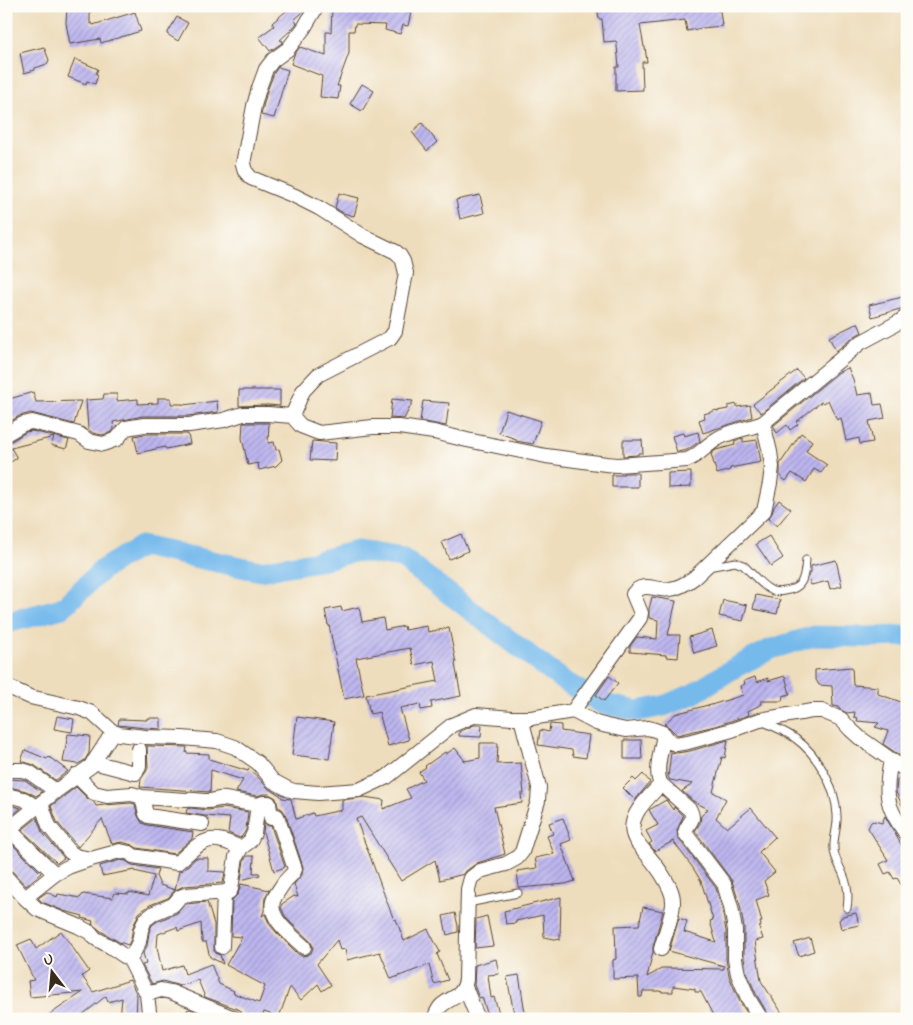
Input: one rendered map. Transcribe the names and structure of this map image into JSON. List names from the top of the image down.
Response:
{
  "north": "top"
}
